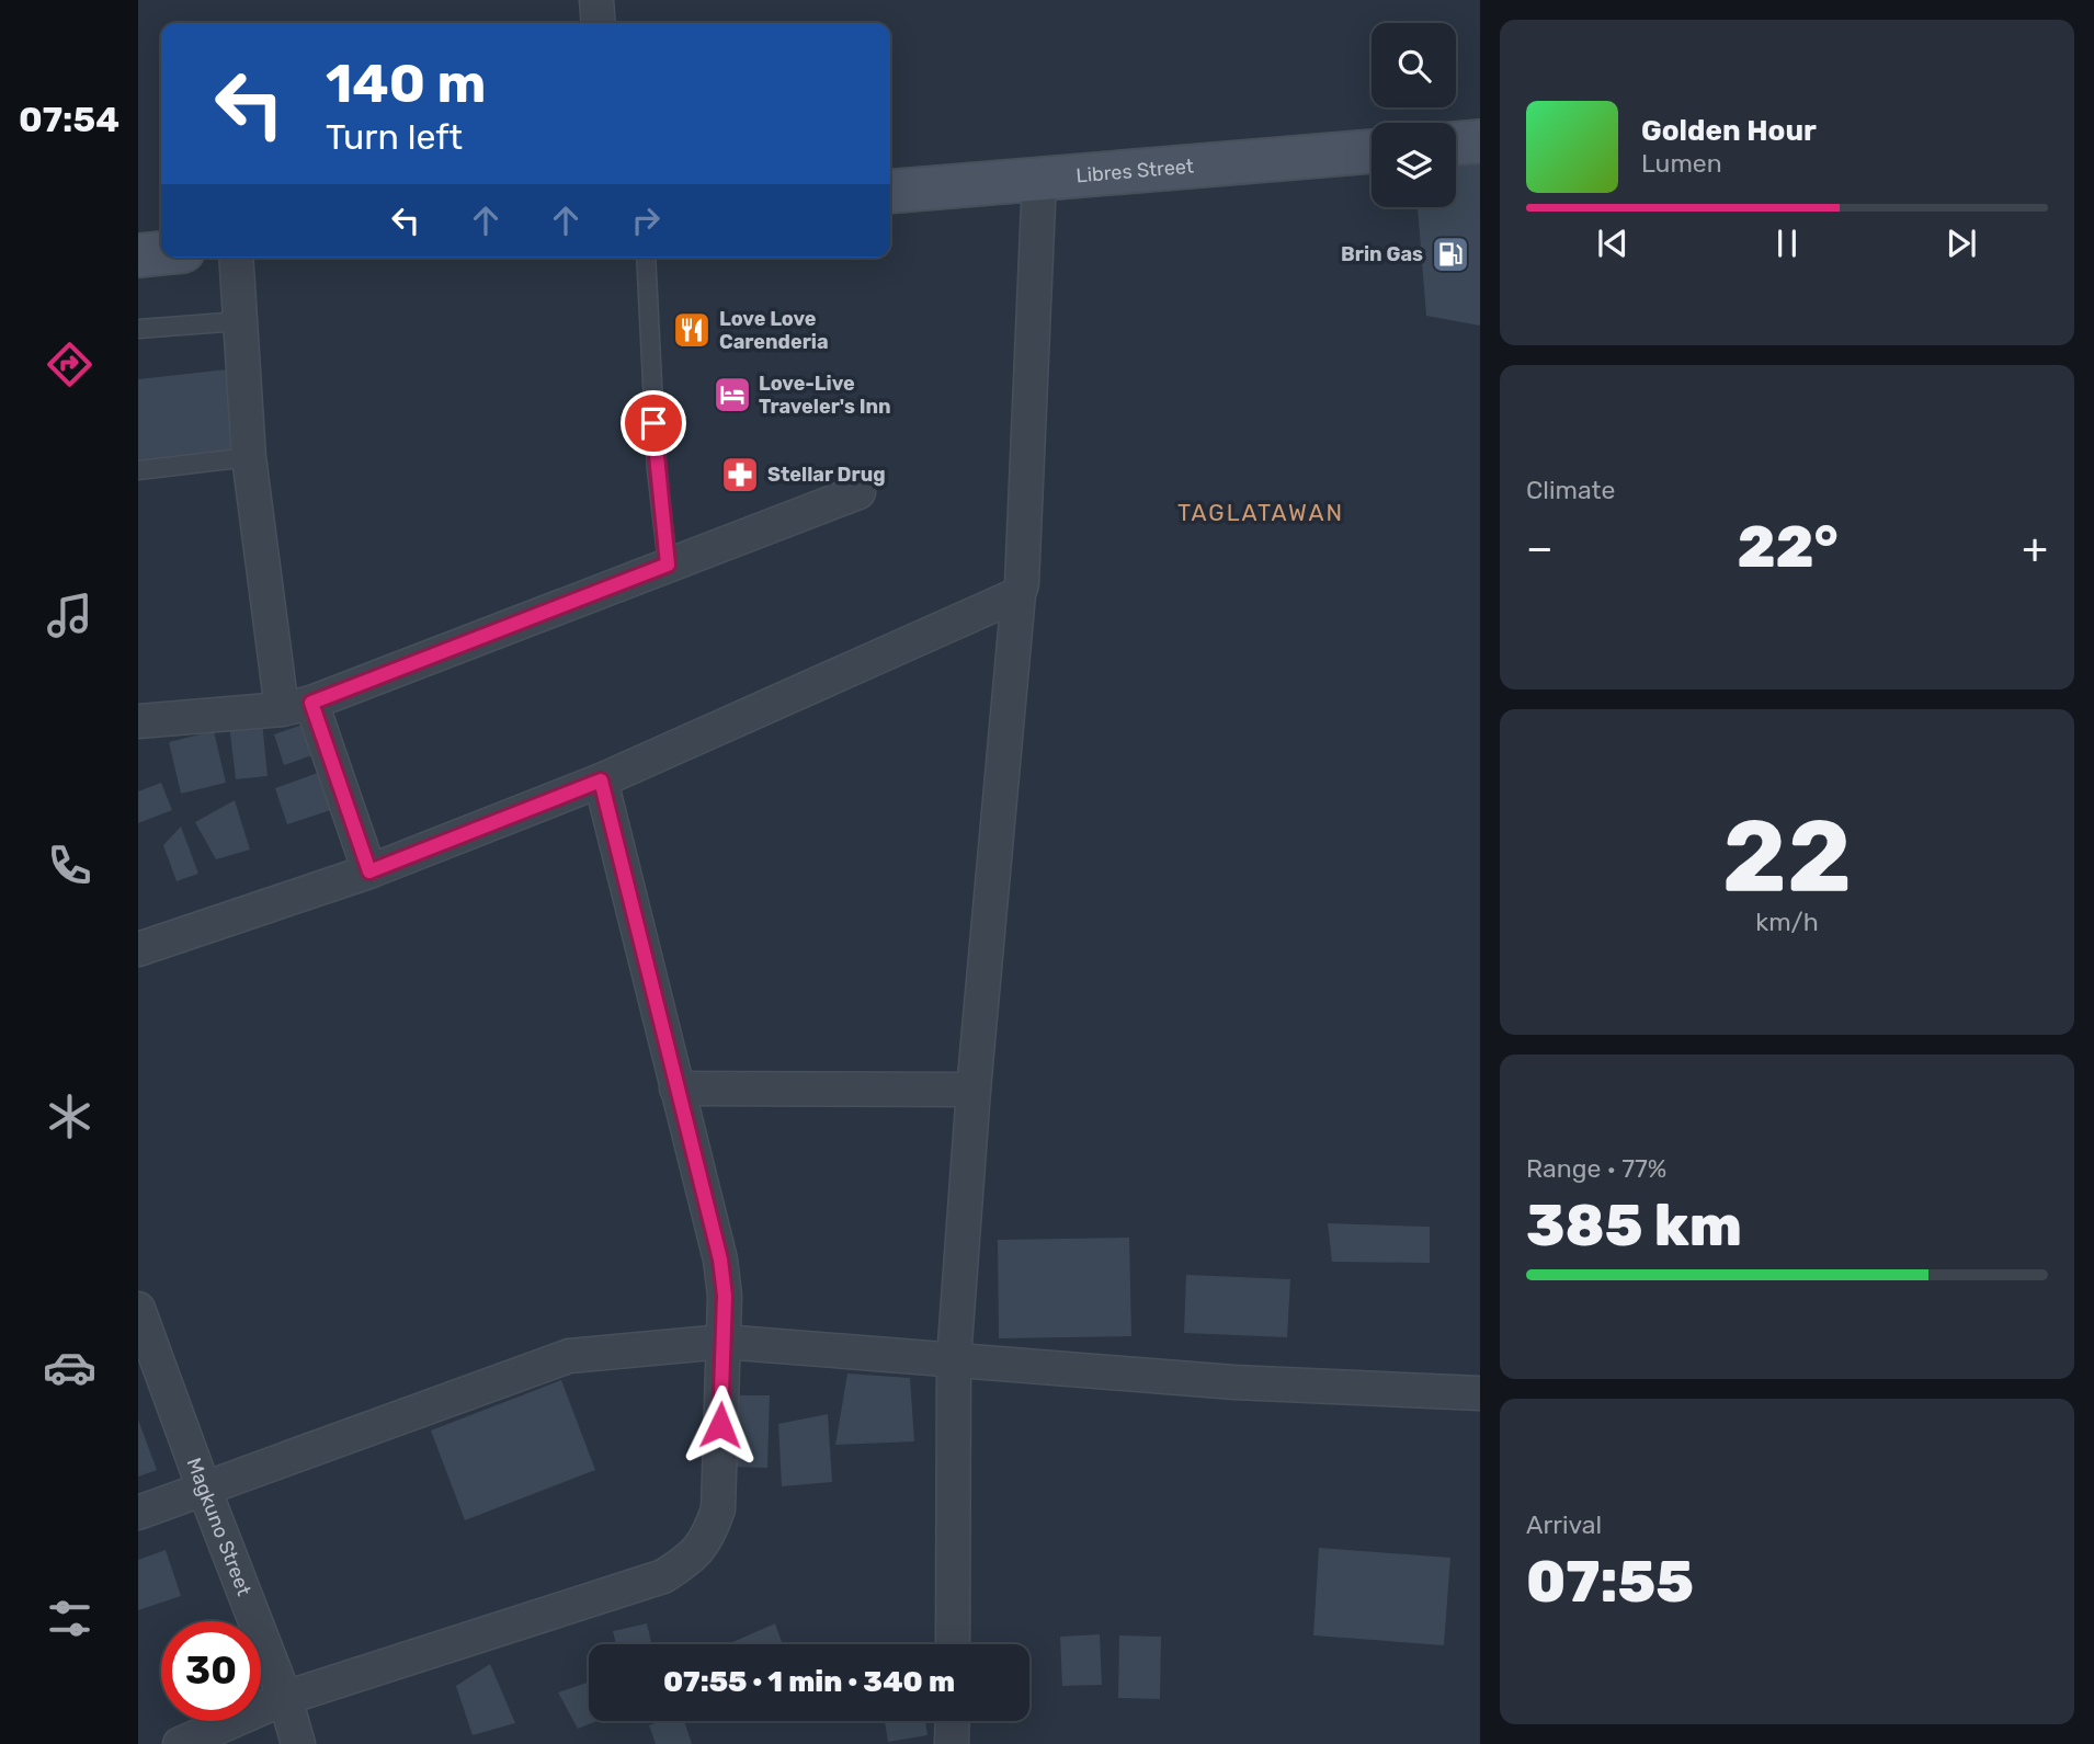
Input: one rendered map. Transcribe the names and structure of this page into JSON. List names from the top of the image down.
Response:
{
  "streets": {
    "main road": ["Libres Street"],
    "street": ["Magkuno Street"]
  },
  "districts": ["TAGLATAWAN"],
  "places": {
    "fuel station": ["Brin Gas"],
    "restaurant": ["Love Love Carenderia"],
    "hotel": ["Love-Live Traveler's Inn"],
    "pharmacy": ["Stellar Drug"]
  },
  "page": {
    "tabs": "07:54",
    "turn": ["140 m", "Turn left"],
    "song": ["Golden Hour", "Lumen"],
    "tile": [
      "Climate",
      ["22", "km/h"],
      ["Range · 77%", "385 km"],
      ["Arrival", "07:55"]
    ],
    "heat": ["−", "22°", "+"],
    "limit": "30",
    "trip": "07:55 · 1 min · 340 m"
  }
}
